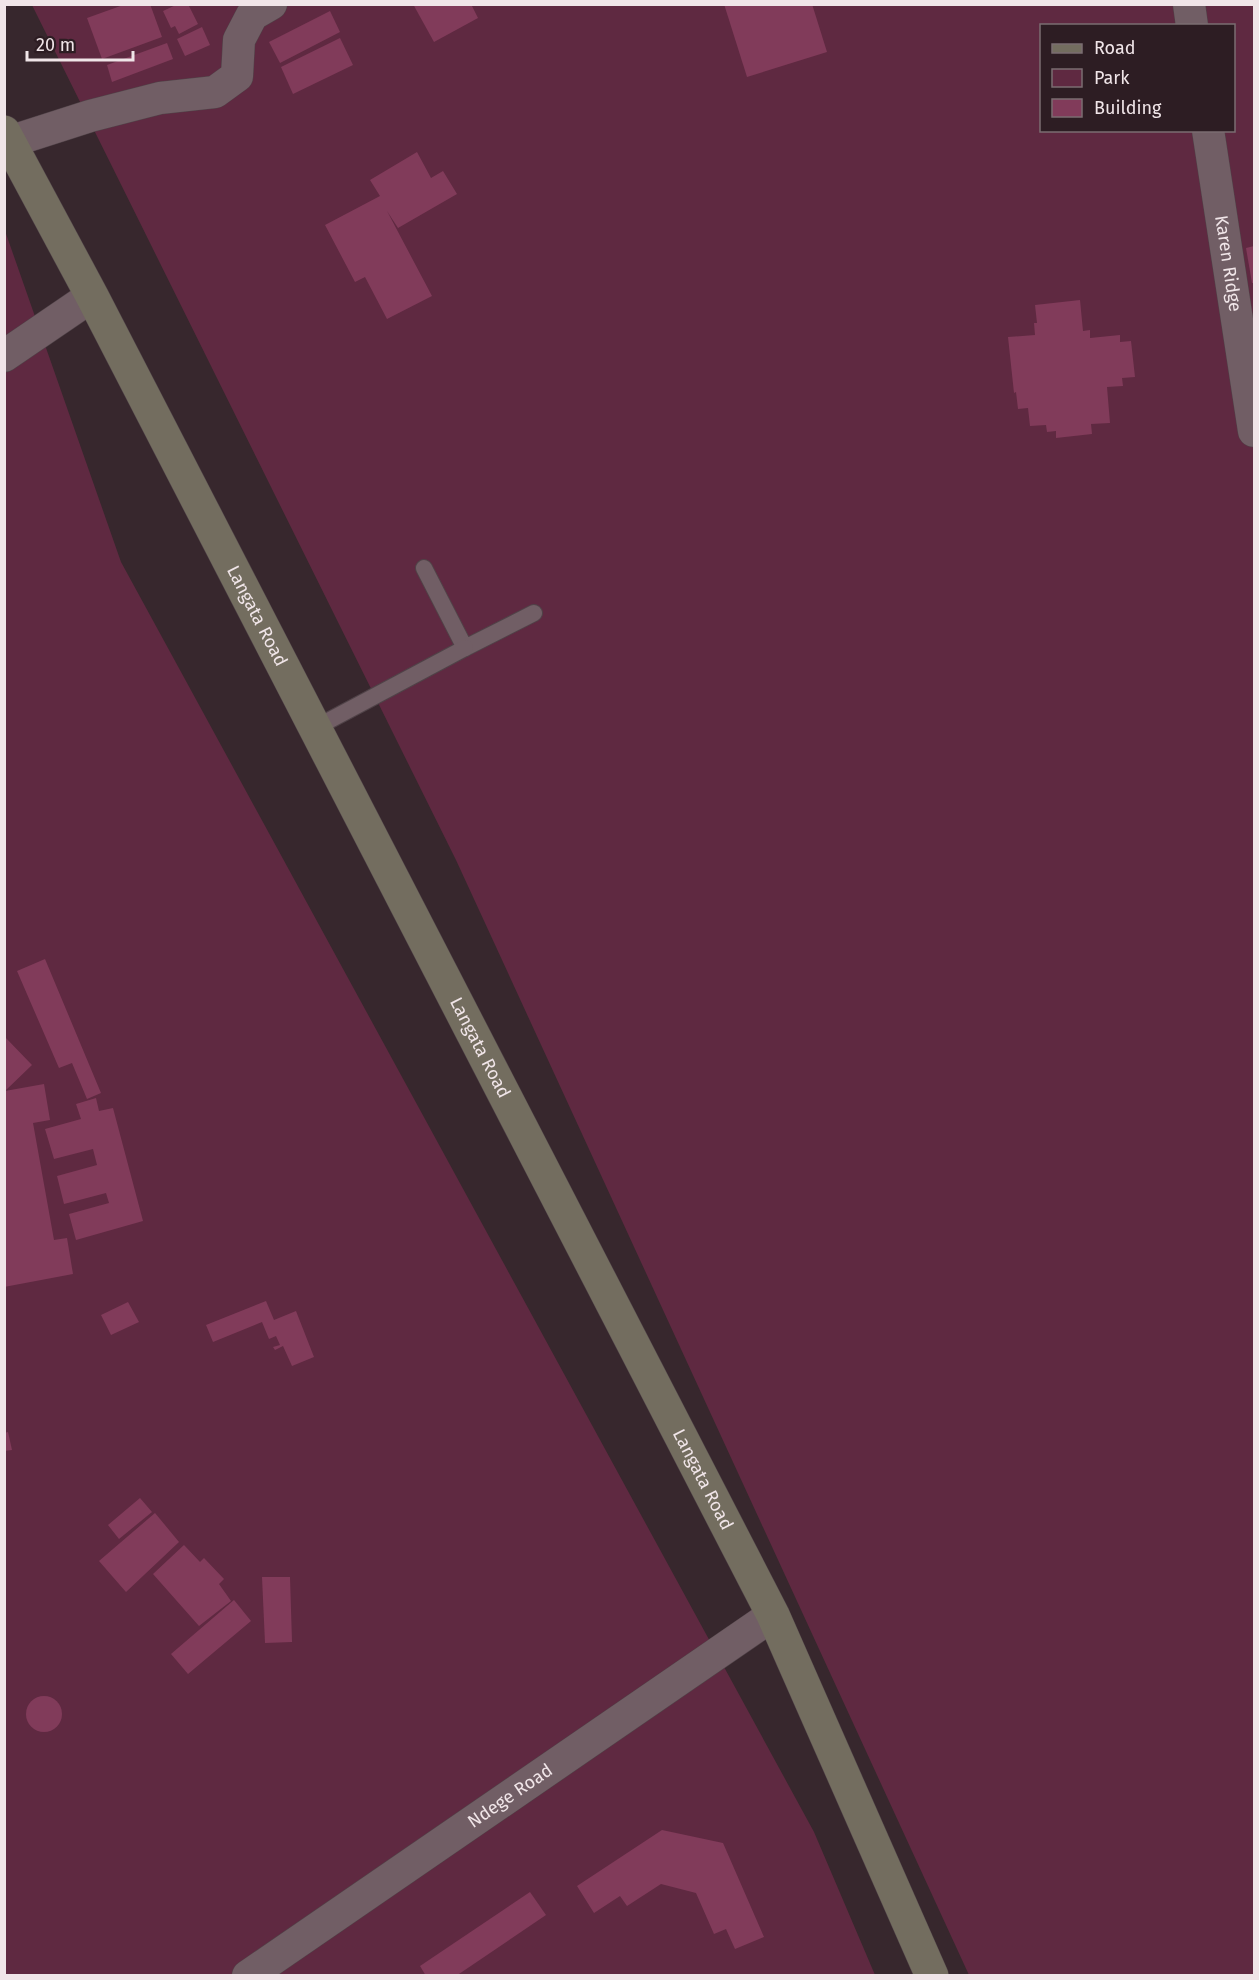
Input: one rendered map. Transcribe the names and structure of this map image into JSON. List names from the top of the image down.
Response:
{
  "streets": {
    "main road": ["Langata Road"],
    "street": ["Karen Ridge", "Ndege Road"]
  },
  "crossings": [
    ["Langata Road", "Ndege Road"]
  ],
  "legend": ["Road", "Park", "Building"],
  "scale_bar": "20 m"
}
